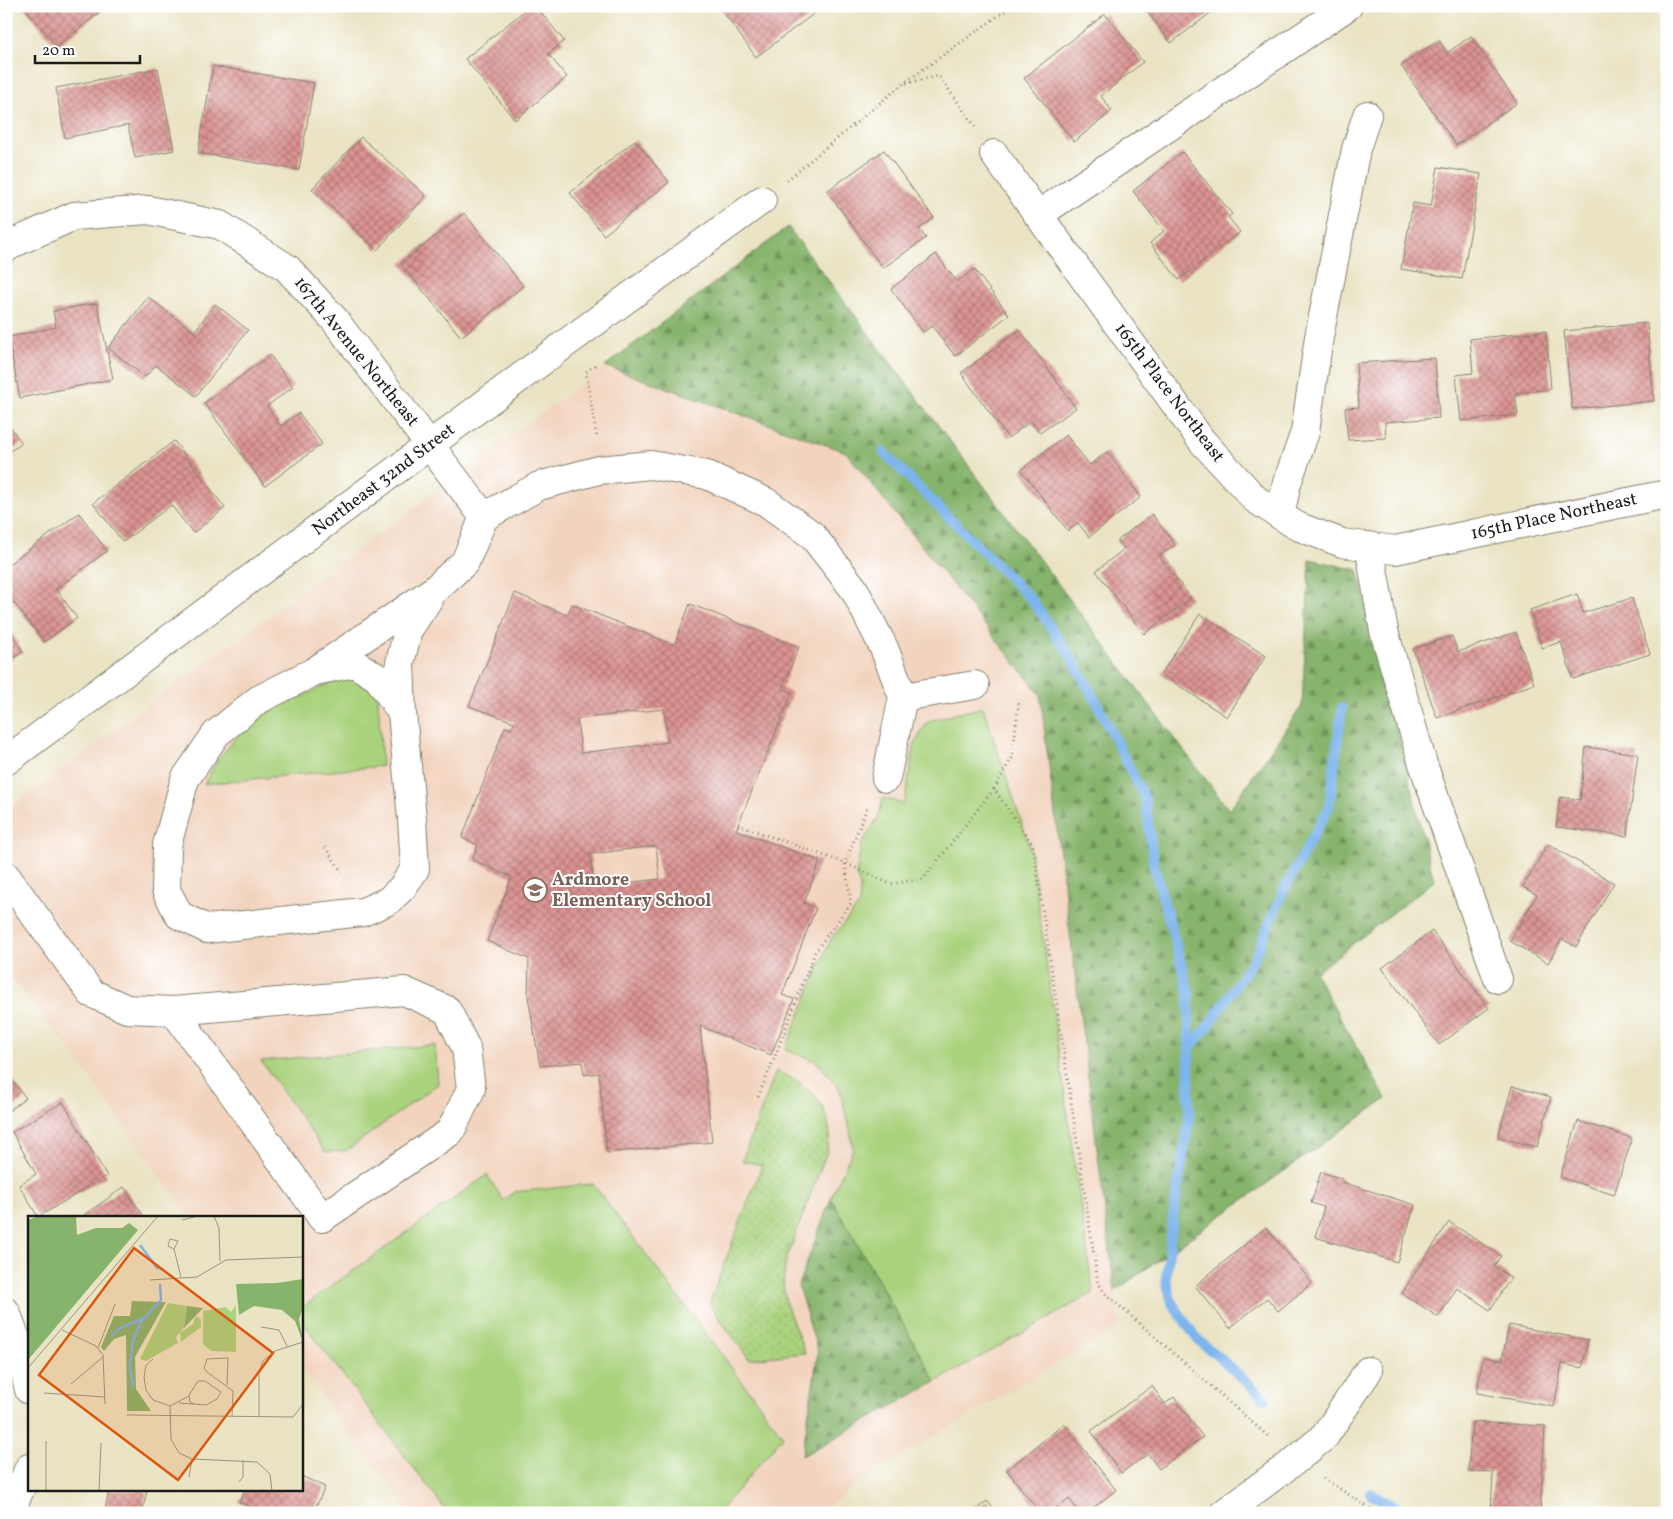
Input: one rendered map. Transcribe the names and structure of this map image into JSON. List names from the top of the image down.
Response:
{
  "streets": {
    "street": ["167th Avenue Northeast", "165th Place Northeast", "Northeast 32nd Street"]
  },
  "crossings": [
    ["167th Avenue Northeast", "Northeast 32nd Street"]
  ],
  "places": {
    "school or university": ["Ardmore Elementary School"]
  },
  "scale_bar": "20 m"
}
